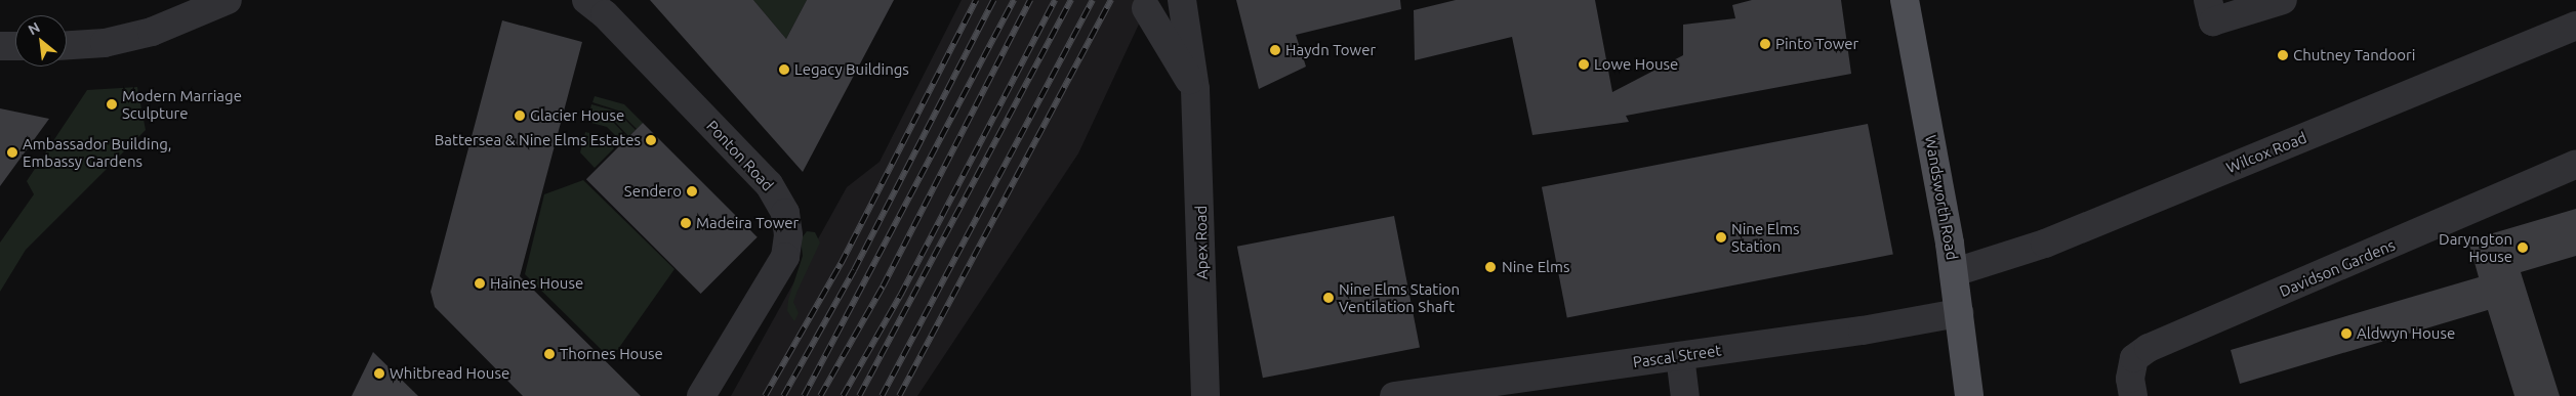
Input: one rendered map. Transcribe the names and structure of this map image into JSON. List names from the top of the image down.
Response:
{
  "streets": {
    "main road": ["Wandsworth Road"],
    "street": [
      "Wilcox Road",
      "Ponton Road",
      "Apex Road",
      "Davidson Gardens",
      "Pascal Street"
    ]
  },
  "crossings": [
    ["Wilcox Road", "Wandsworth Road"],
    ["Wandsworth Road", "Pascal Street"]
  ],
  "places": [
    "Pinto Tower",
    "Haydn Tower",
    "Chutney Tandoori",
    "Lowe House",
    "Legacy Buildings",
    "Modern Marriage Sculpture",
    "Glacier House",
    "Battersea & Nine Elms Estates",
    "Ambassador Building, Embassy Gardens",
    "Sendero",
    "Madeira Tower",
    "Nine Elms Station",
    "Daryngton House",
    "Nine Elms",
    "Haines House",
    "Nine Elms Station Ventilation Shaft",
    "Aldwyn House",
    "Thornes House",
    "Whitbread House"
  ],
  "north": "top left"
}
